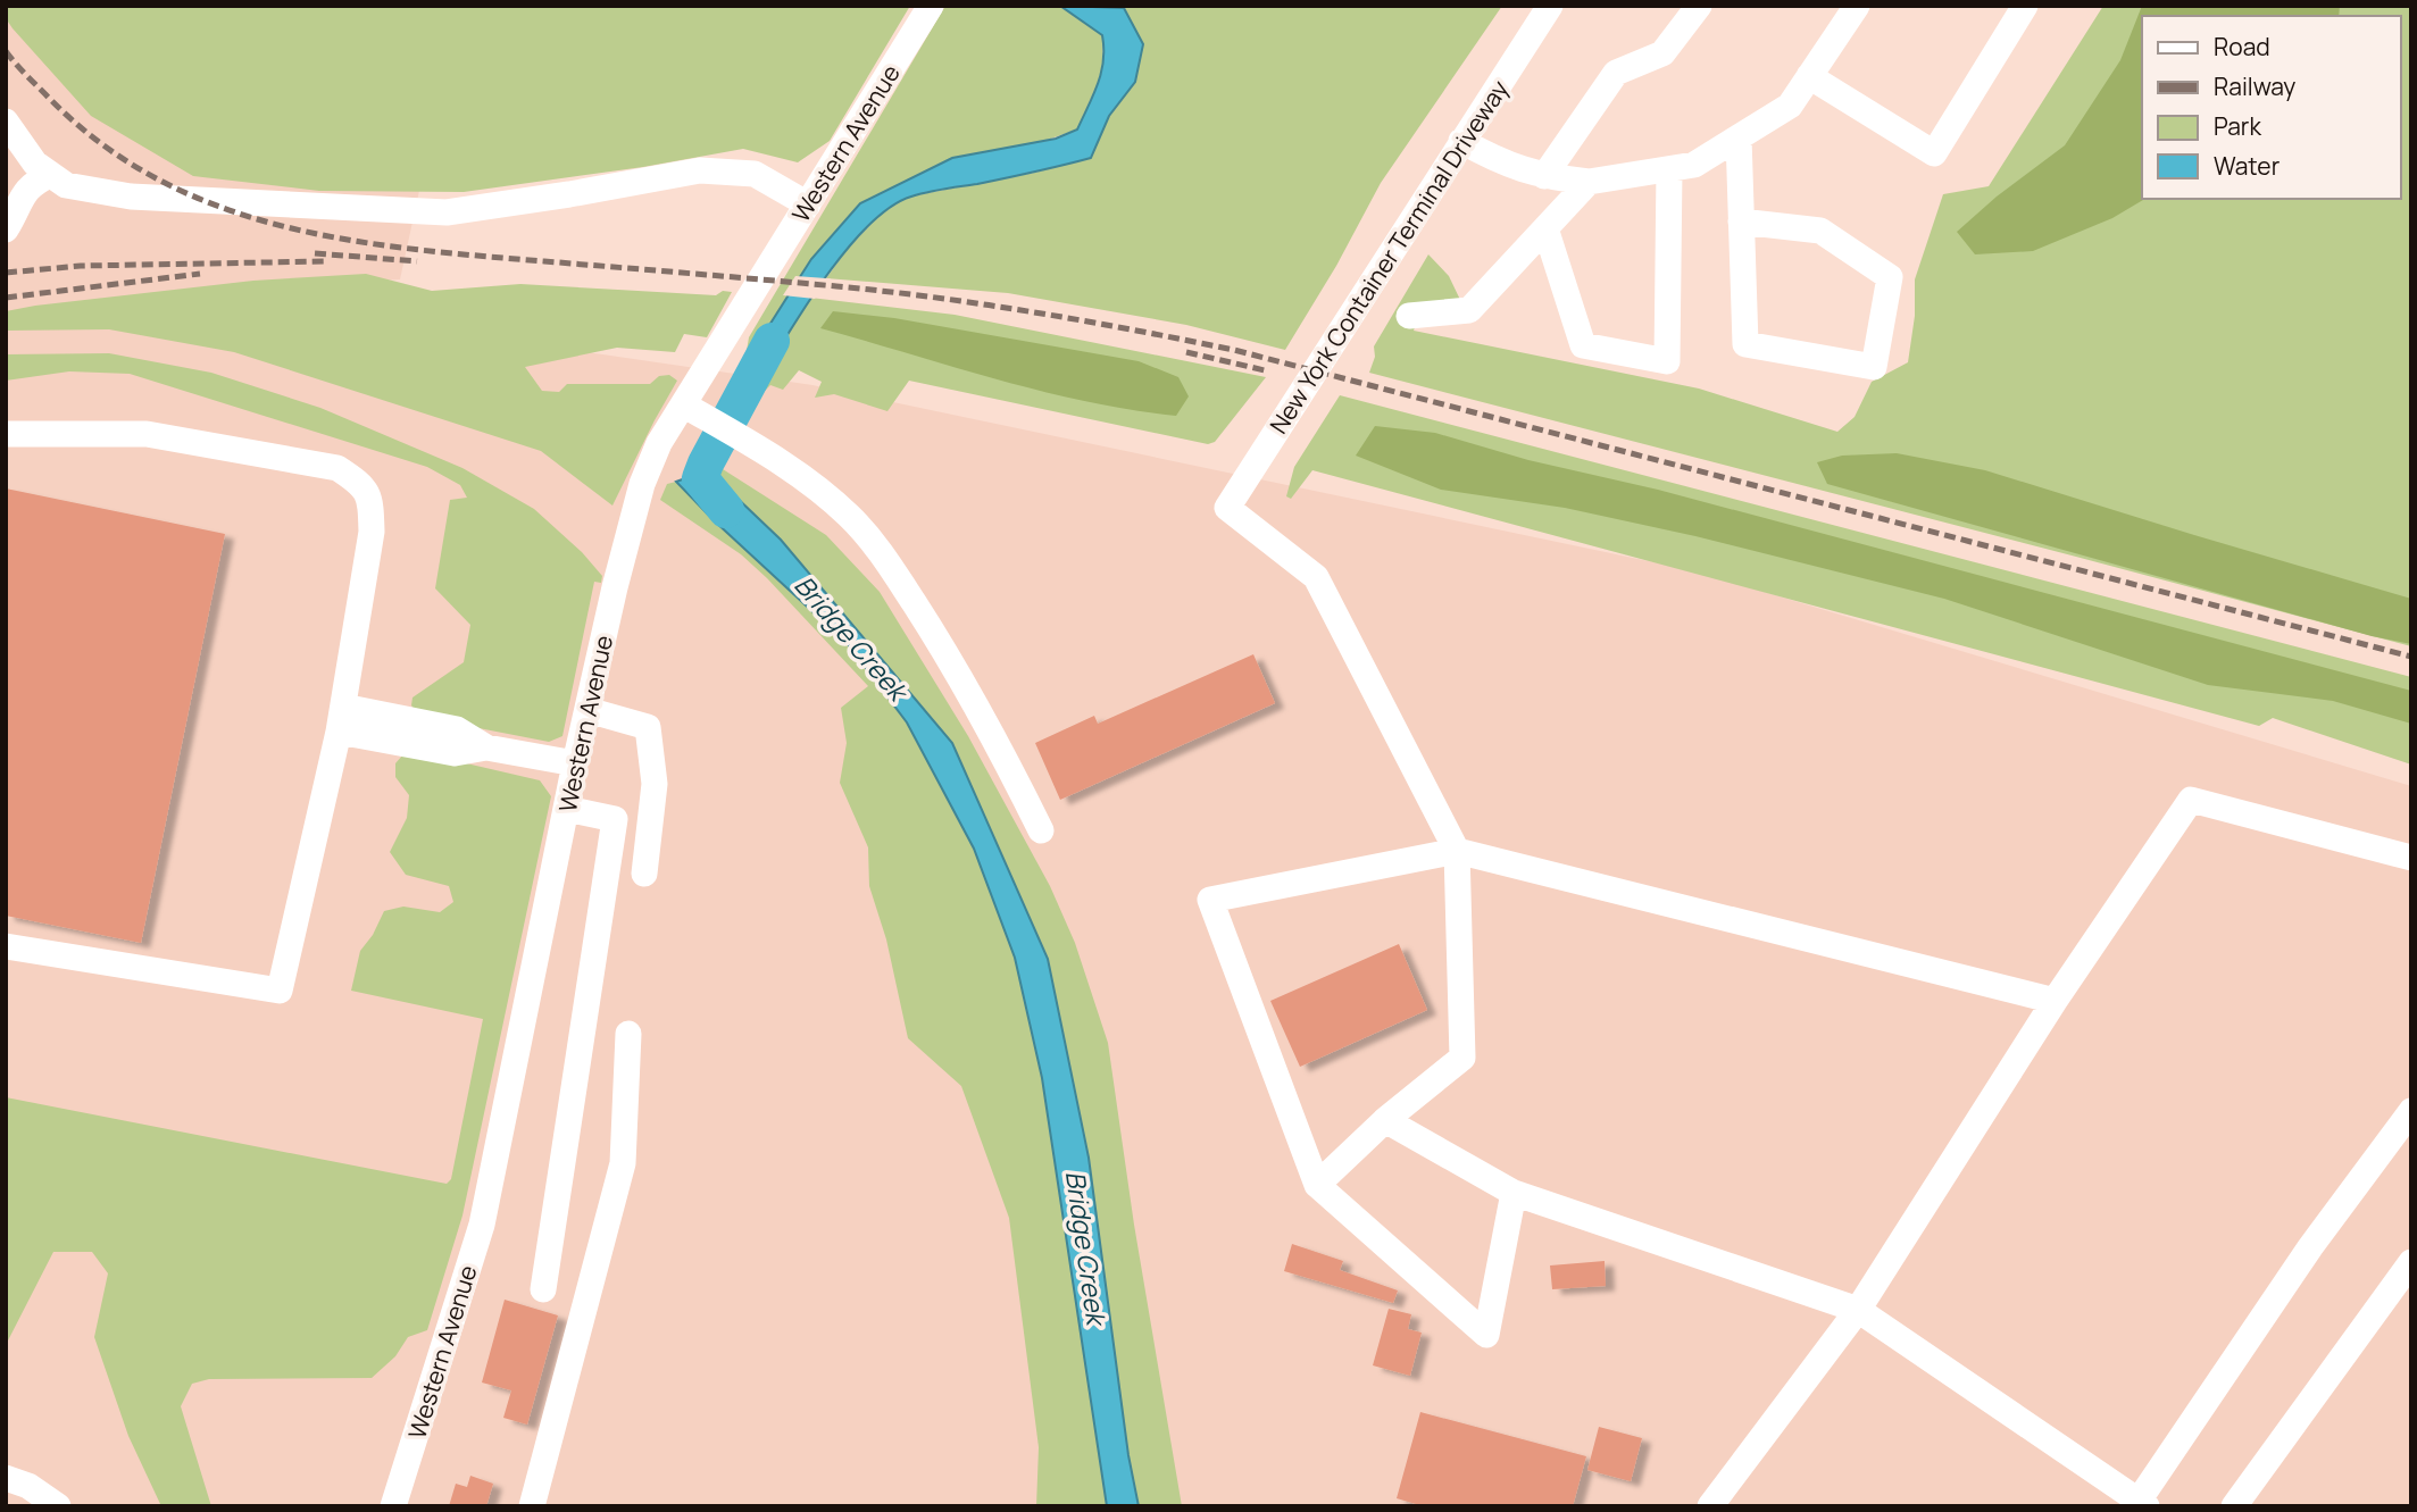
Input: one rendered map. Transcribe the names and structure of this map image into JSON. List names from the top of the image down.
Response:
{
  "streets": {
    "street": ["Western Avenue", "New York Container Terminal Driveway"]
  },
  "water": ["Bridge Creek"],
  "legend": [
    "Road",
    "Railway",
    "Park",
    "Water"
  ]
}
